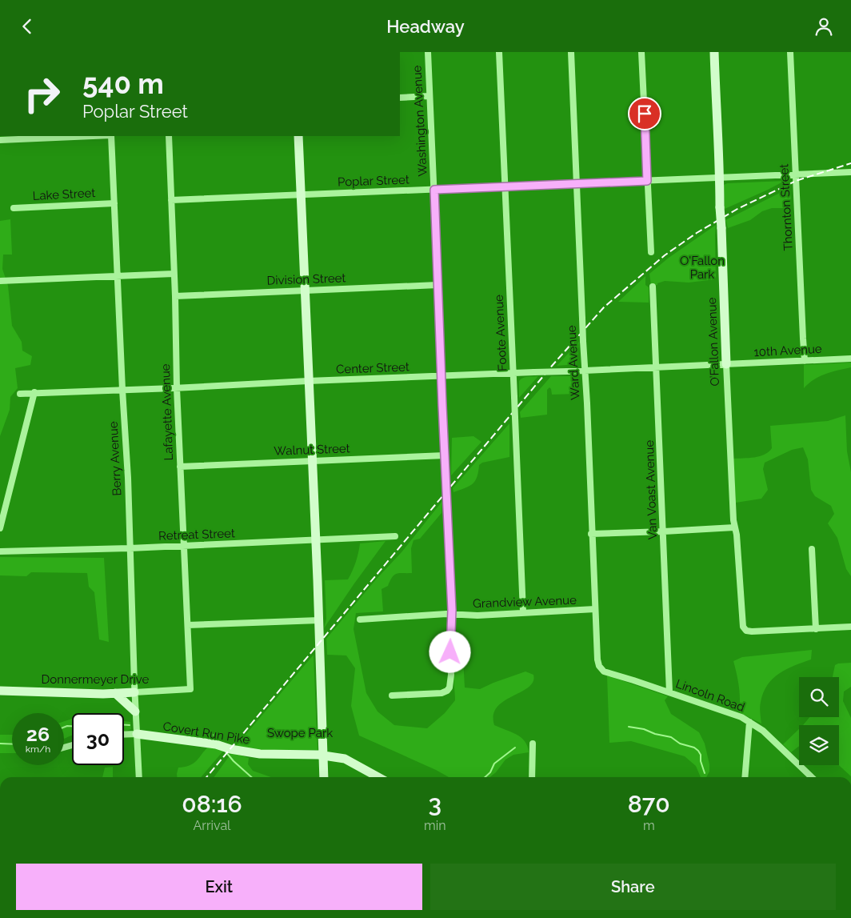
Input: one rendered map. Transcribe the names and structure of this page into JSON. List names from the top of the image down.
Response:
{
  "streets": {
    "street": [
      "Washington Avenue",
      "Poplar Street",
      "Lake Street",
      "Thornton Street",
      "Division Street",
      "Foote Avenue",
      "O’Fallon Avenue",
      "10th Avenue",
      "Ward Avenue",
      "Center Street",
      "Lafayette Avenue",
      "Walnut Street",
      "Berry Avenue",
      "Van Voast Avenue",
      "Retreat Street",
      "Grandview Avenue",
      "Donnermeyer Drive",
      "Lincoln Road",
      "Covert Run Pike"
    ]
  },
  "crossings": [
    ["Washington Avenue", "Poplar Street"],
    ["Washington Avenue", "Division Street"],
    ["Washington Avenue", "Center Street"],
    ["Washington Avenue", "Walnut Street"],
    ["Washington Avenue", "Grandview Avenue"],
    ["Poplar Street", "Thornton Street"],
    ["Poplar Street", "Foote Avenue"],
    ["Poplar Street", "O’Fallon Avenue"],
    ["Poplar Street", "Ward Avenue"],
    ["Poplar Street", "Lafayette Avenue"],
    ["Lake Street", "Berry Avenue"],
    ["Thornton Street", "10th Avenue"],
    ["Division Street", "Lafayette Avenue"],
    ["Foote Avenue", "Center Street"],
    ["Foote Avenue", "Grandview Avenue"],
    ["O’Fallon Avenue", "10th Avenue"],
    ["O’Fallon Avenue", "Center Street"],
    ["10th Avenue", "Center Street"],
    ["Ward Avenue", "Center Street"],
    ["Ward Avenue", "Grandview Avenue"],
    ["Ward Avenue", "Lincoln Road"],
    ["Center Street", "Lafayette Avenue"],
    ["Center Street", "Berry Avenue"],
    ["Center Street", "Van Voast Avenue"],
    ["Lafayette Avenue", "Walnut Street"],
    ["Lafayette Avenue", "Retreat Street"],
    ["Lafayette Avenue", "Donnermeyer Drive"],
    ["Berry Avenue", "Retreat Street"],
    ["Berry Avenue", "Donnermeyer Drive"],
    ["Berry Avenue", "Covert Run Pike"],
    ["Van Voast Avenue", "Lincoln Road"]
  ],
  "parks": ["O'Fallon Park", "Swope Park"],
  "page": {
    "header": "Headway",
    "turn": ["540 m", "Poplar Street"],
    "speed": "26 km/h",
    "limit": "30",
    "eta": [
      "08:16",
      "Arrival",
      "3",
      "min",
      "870",
      "m"
    ],
    "buttons": ["Exit", "Share"]
  }
}
